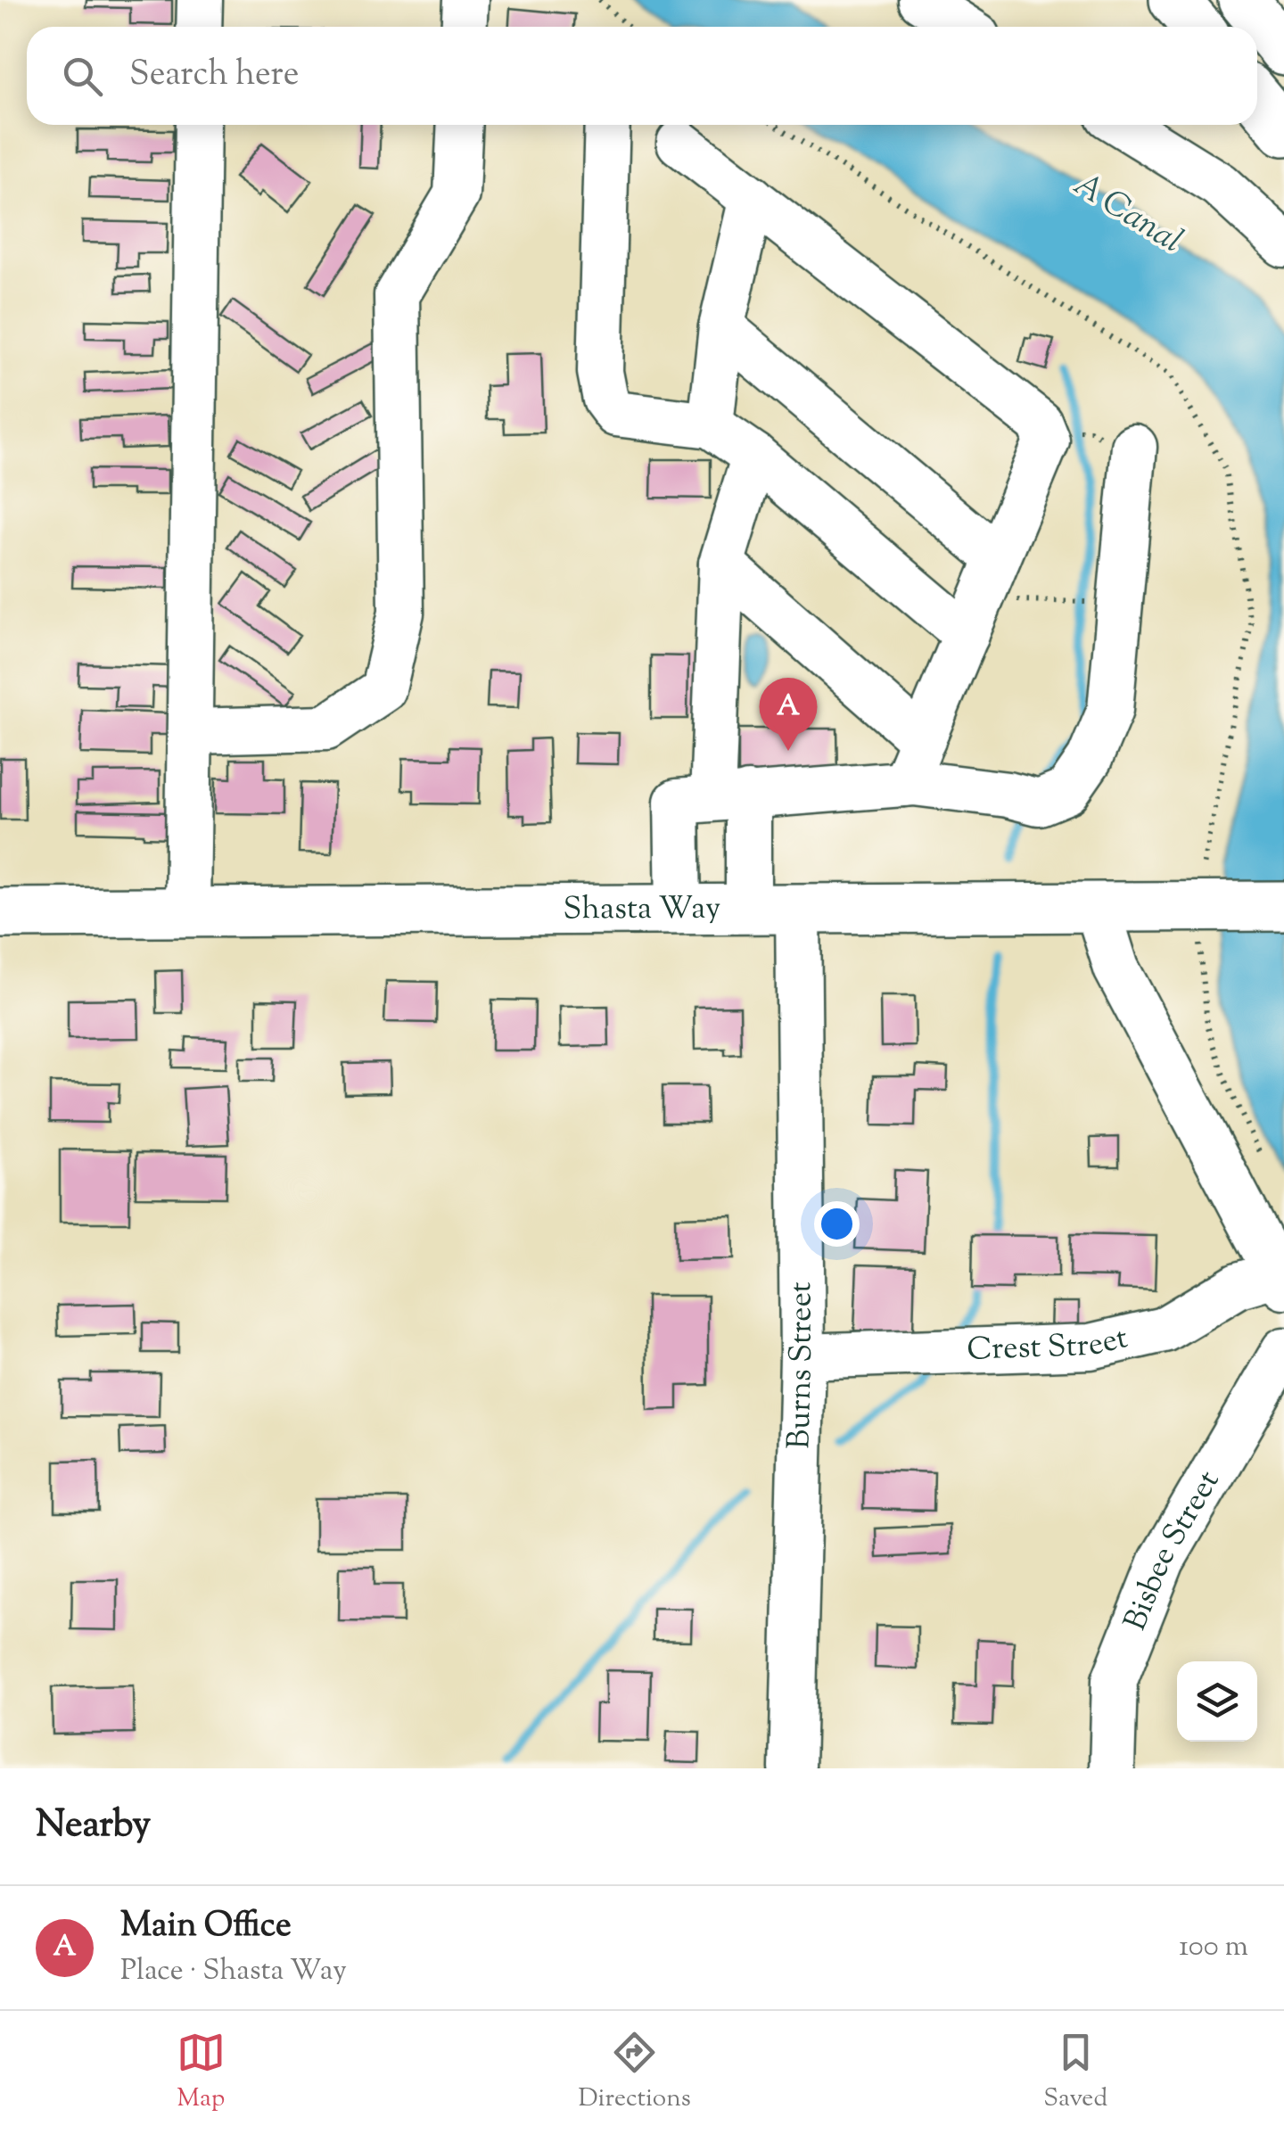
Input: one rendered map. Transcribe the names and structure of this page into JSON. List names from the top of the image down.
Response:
{
  "streets": {
    "main road": ["Shasta Way"],
    "street": ["Crest Street", "Burns Street", "Bisbee Street"]
  },
  "crossings": [
    ["Shasta Way", "Crest Street"],
    ["Shasta Way", "Burns Street"],
    ["Crest Street", "Burns Street"]
  ],
  "water": ["A Canal"],
  "page": {
    "search": "Search here",
    "pins": "A",
    "heading": "Nearby",
    "list": [
      {
        "mark": "A",
        "name": "Main Office",
        "note": "Place · Shasta Way",
        "value": "100 m"
      }
    ],
    "nav": ["Map", "Directions", "Saved"]
  }
}
